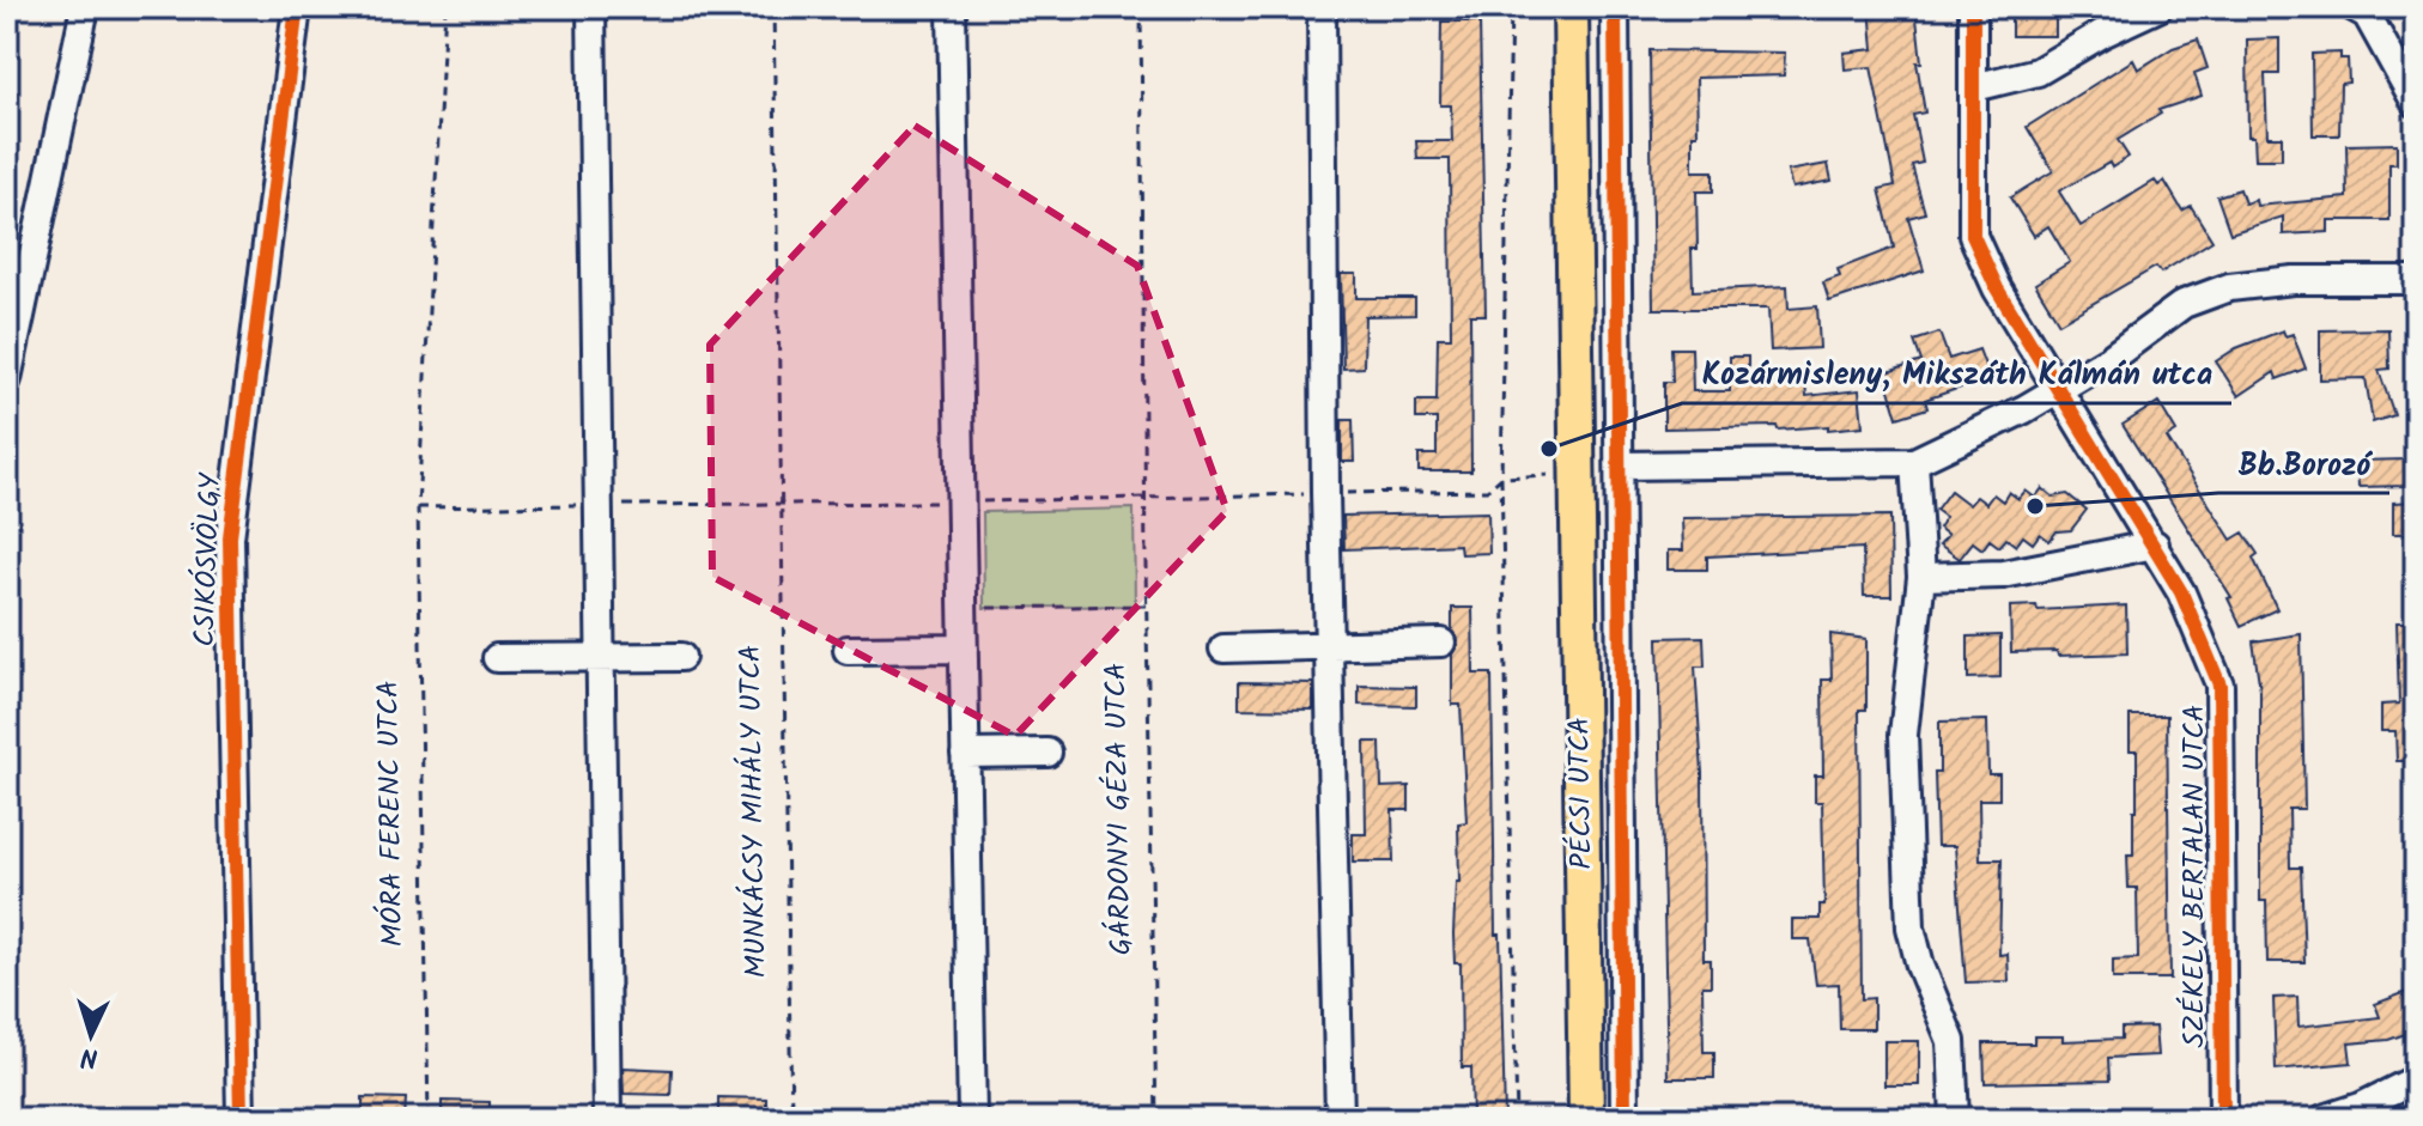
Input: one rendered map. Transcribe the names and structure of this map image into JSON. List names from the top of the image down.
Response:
{
  "streets": {
    "main road": ["PÉCSI UTCA"],
    "street": ["CSIKÓSVÖLGY", "SZÉKELY BERTALAN UTCA"],
    "path": ["GÁRDONYI GÉZA UTCA", "MUNKÁCSY MIHÁLY UTCA", "MÓRA FERENC UTCA"]
  },
  "places": ["Kozármisleny, Mikszáth Kálmán utca", "Bb.Borozó"],
  "north": "bottom"
}
